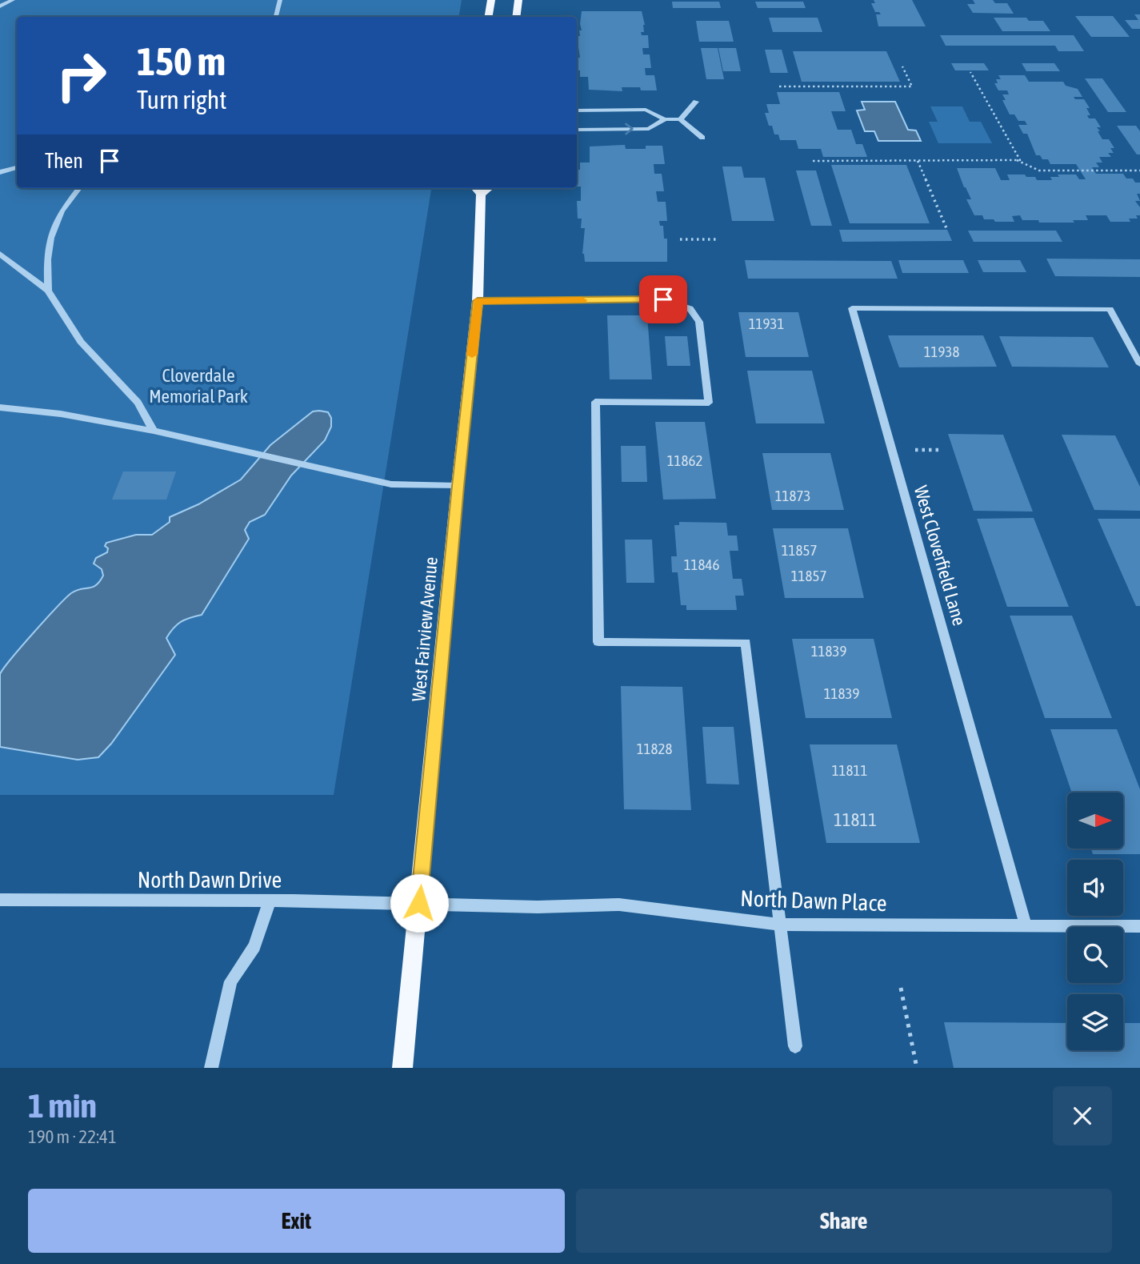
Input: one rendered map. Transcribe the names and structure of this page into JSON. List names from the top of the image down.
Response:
{
  "streets": {
    "main road": ["West Fairview Avenue"],
    "street": ["West Cloverfield Lane", "North Dawn Drive", "North Dawn Place"]
  },
  "crossings": [
    ["West Cloverfield Lane", "North Dawn Place"],
    ["West Fairview Avenue", "North Dawn Drive"],
    ["West Fairview Avenue", "North Dawn Place"],
    ["North Dawn Drive", "North Dawn Place"]
  ],
  "parks": ["Cloverdale Memorial Park"],
  "house_numbers": [
    "11931",
    "11938",
    "11862",
    "11873",
    "11857",
    "11846",
    "11857",
    "11839",
    "11839",
    "11828",
    "11811",
    "11811"
  ],
  "north": "right",
  "page": {
    "turn": ["150 m", "Turn right"],
    "then": "Then",
    "heading": ["1 min", "190 m · 22:41"],
    "buttons": ["Exit", "Share"]
  }
}
